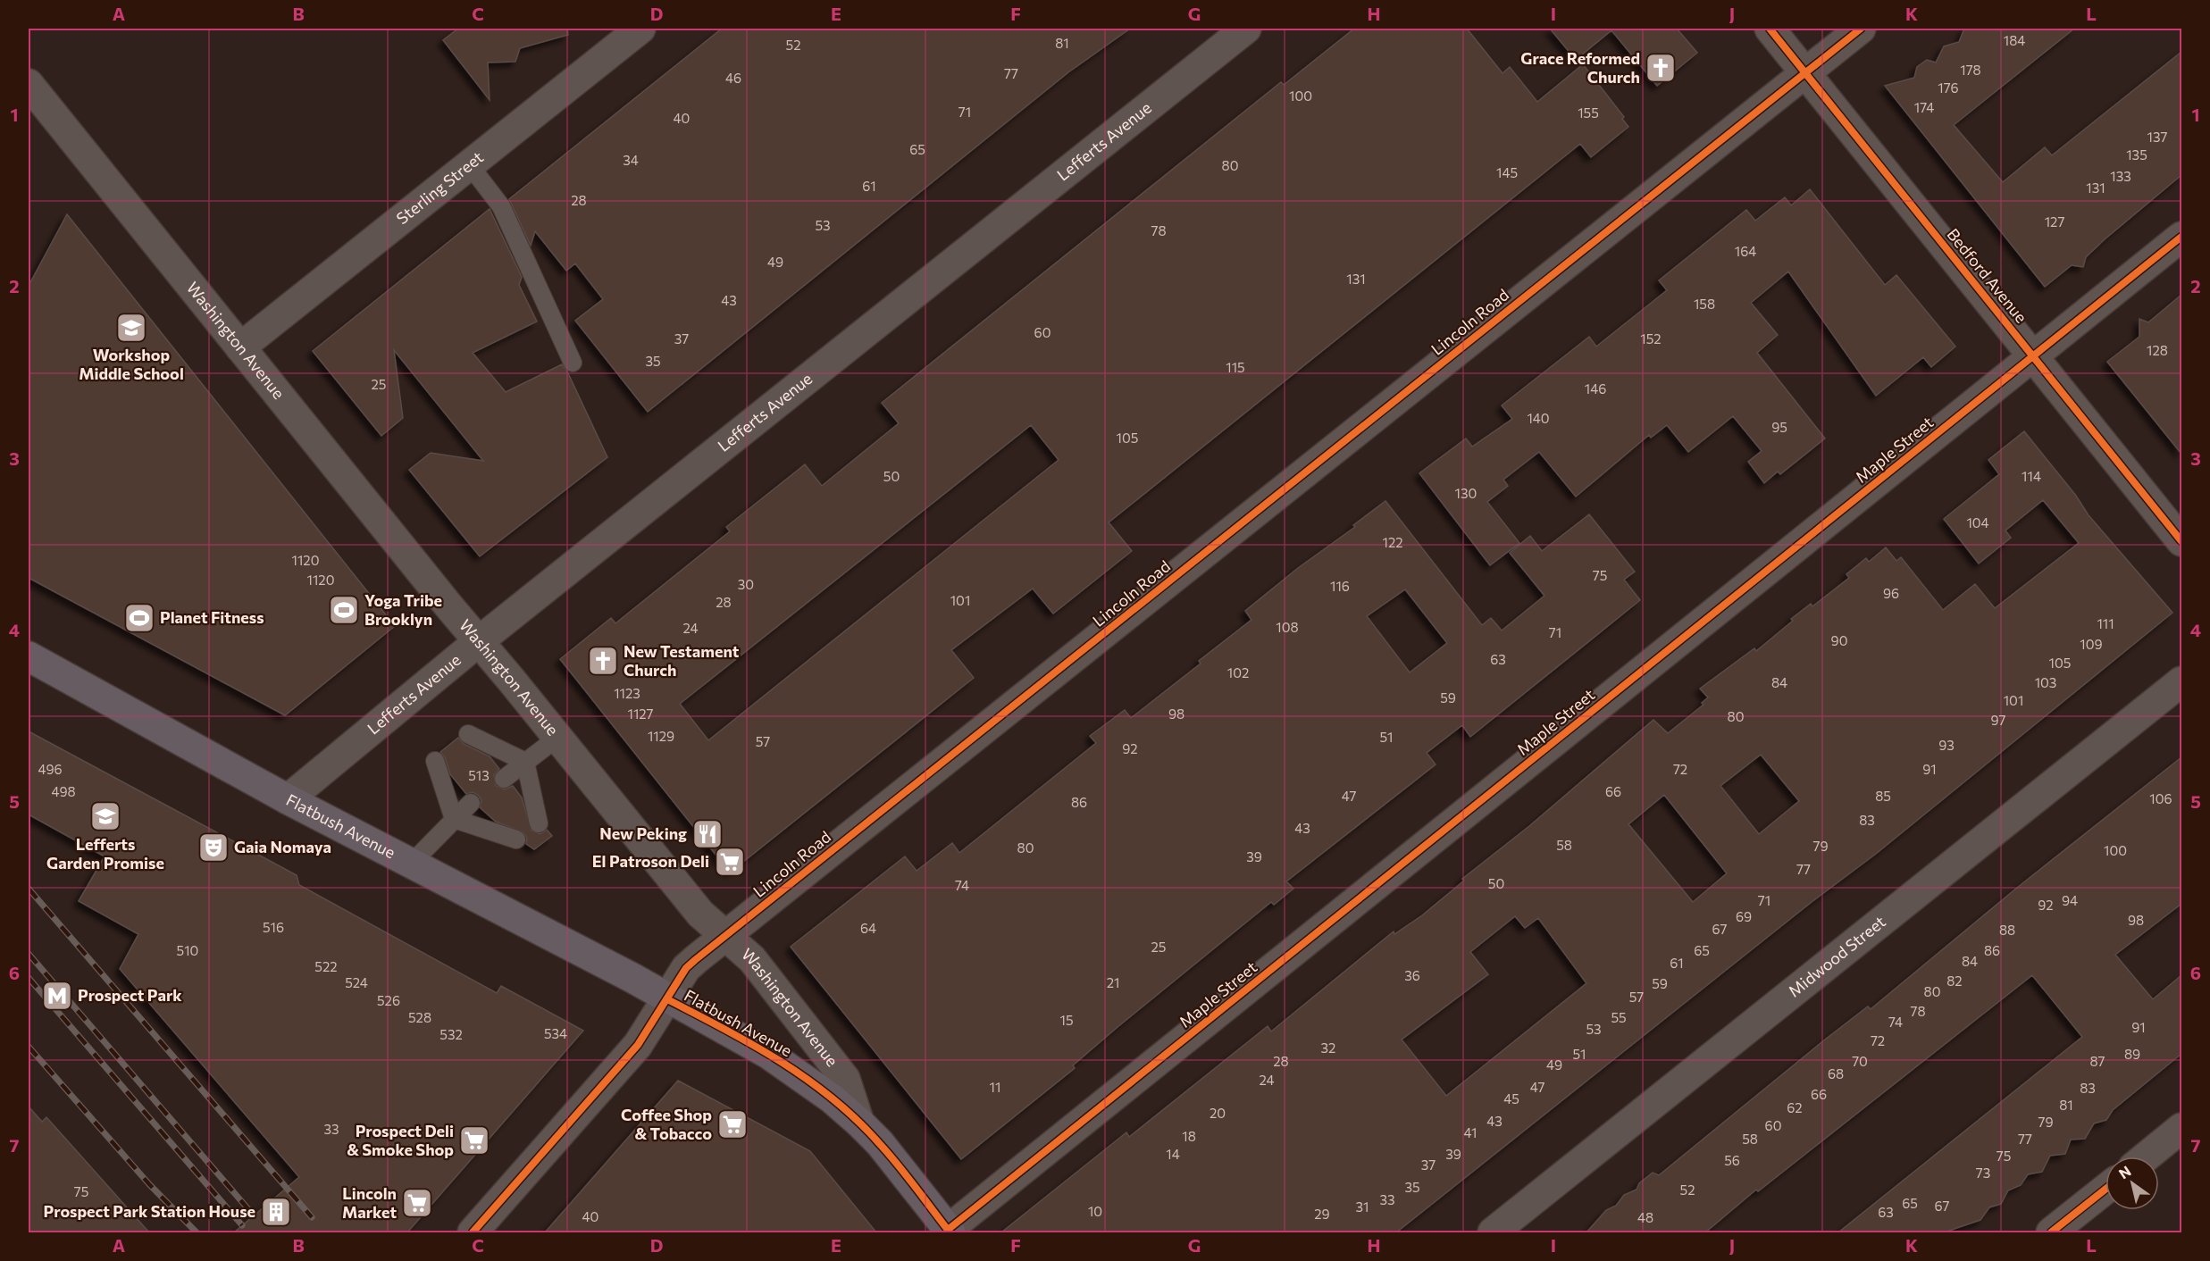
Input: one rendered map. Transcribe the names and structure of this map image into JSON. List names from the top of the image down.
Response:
{
  "streets": {
    "main road": ["Flatbush Avenue"],
    "street": [
      "Lefferts Avenue",
      "Sterling Street",
      "Bedford Avenue",
      "Lincoln Road",
      "Washington Avenue",
      "Maple Street",
      "Midwood Street"
    ]
  },
  "crossings": [
    ["Lefferts Avenue", "Washington Avenue"],
    ["Lefferts Avenue", "Flatbush Avenue"],
    ["Sterling Street", "Washington Avenue"],
    ["Bedford Avenue", "Lincoln Road"],
    ["Bedford Avenue", "Maple Street"],
    ["Lincoln Road", "Washington Avenue"],
    ["Lincoln Road", "Flatbush Avenue"],
    ["Washington Avenue", "Flatbush Avenue"],
    ["Maple Street", "Flatbush Avenue"]
  ],
  "places": {
    "church": ["Grace Reformed Church", "New Testament Church"],
    "school or university": ["Workshop Middle School", "Lefferts Garden Promise"],
    "sports": ["Yoga Tribe Brooklyn", "Planet Fitness"],
    "restaurant": ["New Peking"],
    "theatre": ["Gaia Nomaya"],
    "supermarket": [
      "El Patroson Deli",
      "Coffee Shop & Tobacco",
      "Prospect Deli & Smoke Shop",
      "Lincoln Market"
    ],
    "metro station": ["Prospect Park"],
    "building": ["Prospect Park Station House"]
  },
  "house_numbers": [
    "184",
    "81",
    "52",
    "178",
    "77",
    "46",
    "176",
    "100",
    "174",
    "71",
    "155",
    "40",
    "137",
    "65",
    "135",
    "34",
    "80",
    "145",
    "133",
    "61",
    "131",
    "28",
    "127",
    "53",
    "78",
    "164",
    "49",
    "131",
    "43",
    "158",
    "60",
    "37",
    "152",
    "128",
    "35",
    "115",
    "25",
    "146",
    "140",
    "95",
    "105",
    "50",
    "114",
    "130",
    "104",
    "122",
    "1120",
    "75",
    "1120",
    "30",
    "116",
    "96",
    "101",
    "28",
    "111",
    "108",
    "24",
    "71",
    "90",
    "109",
    "63",
    "105",
    "102",
    "84",
    "103",
    "1123",
    "59",
    "101",
    "1127",
    "98",
    "80",
    "97",
    "1129",
    "51",
    "57",
    "93",
    "92",
    "496",
    "72",
    "91",
    "513",
    "498",
    "66",
    "47",
    "85",
    "106",
    "86",
    "83",
    "43",
    "58",
    "79",
    "80",
    "100",
    "39",
    "77",
    "50",
    "74",
    "71",
    "94",
    "92",
    "69",
    "98",
    "516",
    "64",
    "67",
    "88",
    "25",
    "510",
    "65",
    "86",
    "84",
    "61",
    "522",
    "36",
    "82",
    "524",
    "21",
    "59",
    "80",
    "57",
    "526",
    "78",
    "528",
    "55",
    "15",
    "74",
    "91",
    "53",
    "534",
    "532",
    "72",
    "32",
    "51",
    "89",
    "28",
    "70",
    "87",
    "49",
    "68",
    "24",
    "11",
    "47",
    "83",
    "66",
    "45",
    "81",
    "62",
    "20",
    "43",
    "79",
    "60",
    "33",
    "41",
    "18",
    "58",
    "77",
    "14",
    "39",
    "75",
    "56",
    "37",
    "73",
    "35",
    "52",
    "75",
    "33",
    "65",
    "67",
    "31",
    "10",
    "63",
    "29",
    "40",
    "48"
  ],
  "north": "top left",
  "grid": {
    "columns": [
      "A",
      "B",
      "C",
      "D",
      "E",
      "F",
      "G",
      "H",
      "I",
      "J",
      "K",
      "L"
    ],
    "rows": [
      "1",
      "2",
      "3",
      "4",
      "5",
      "6",
      "7"
    ]
  }
}
